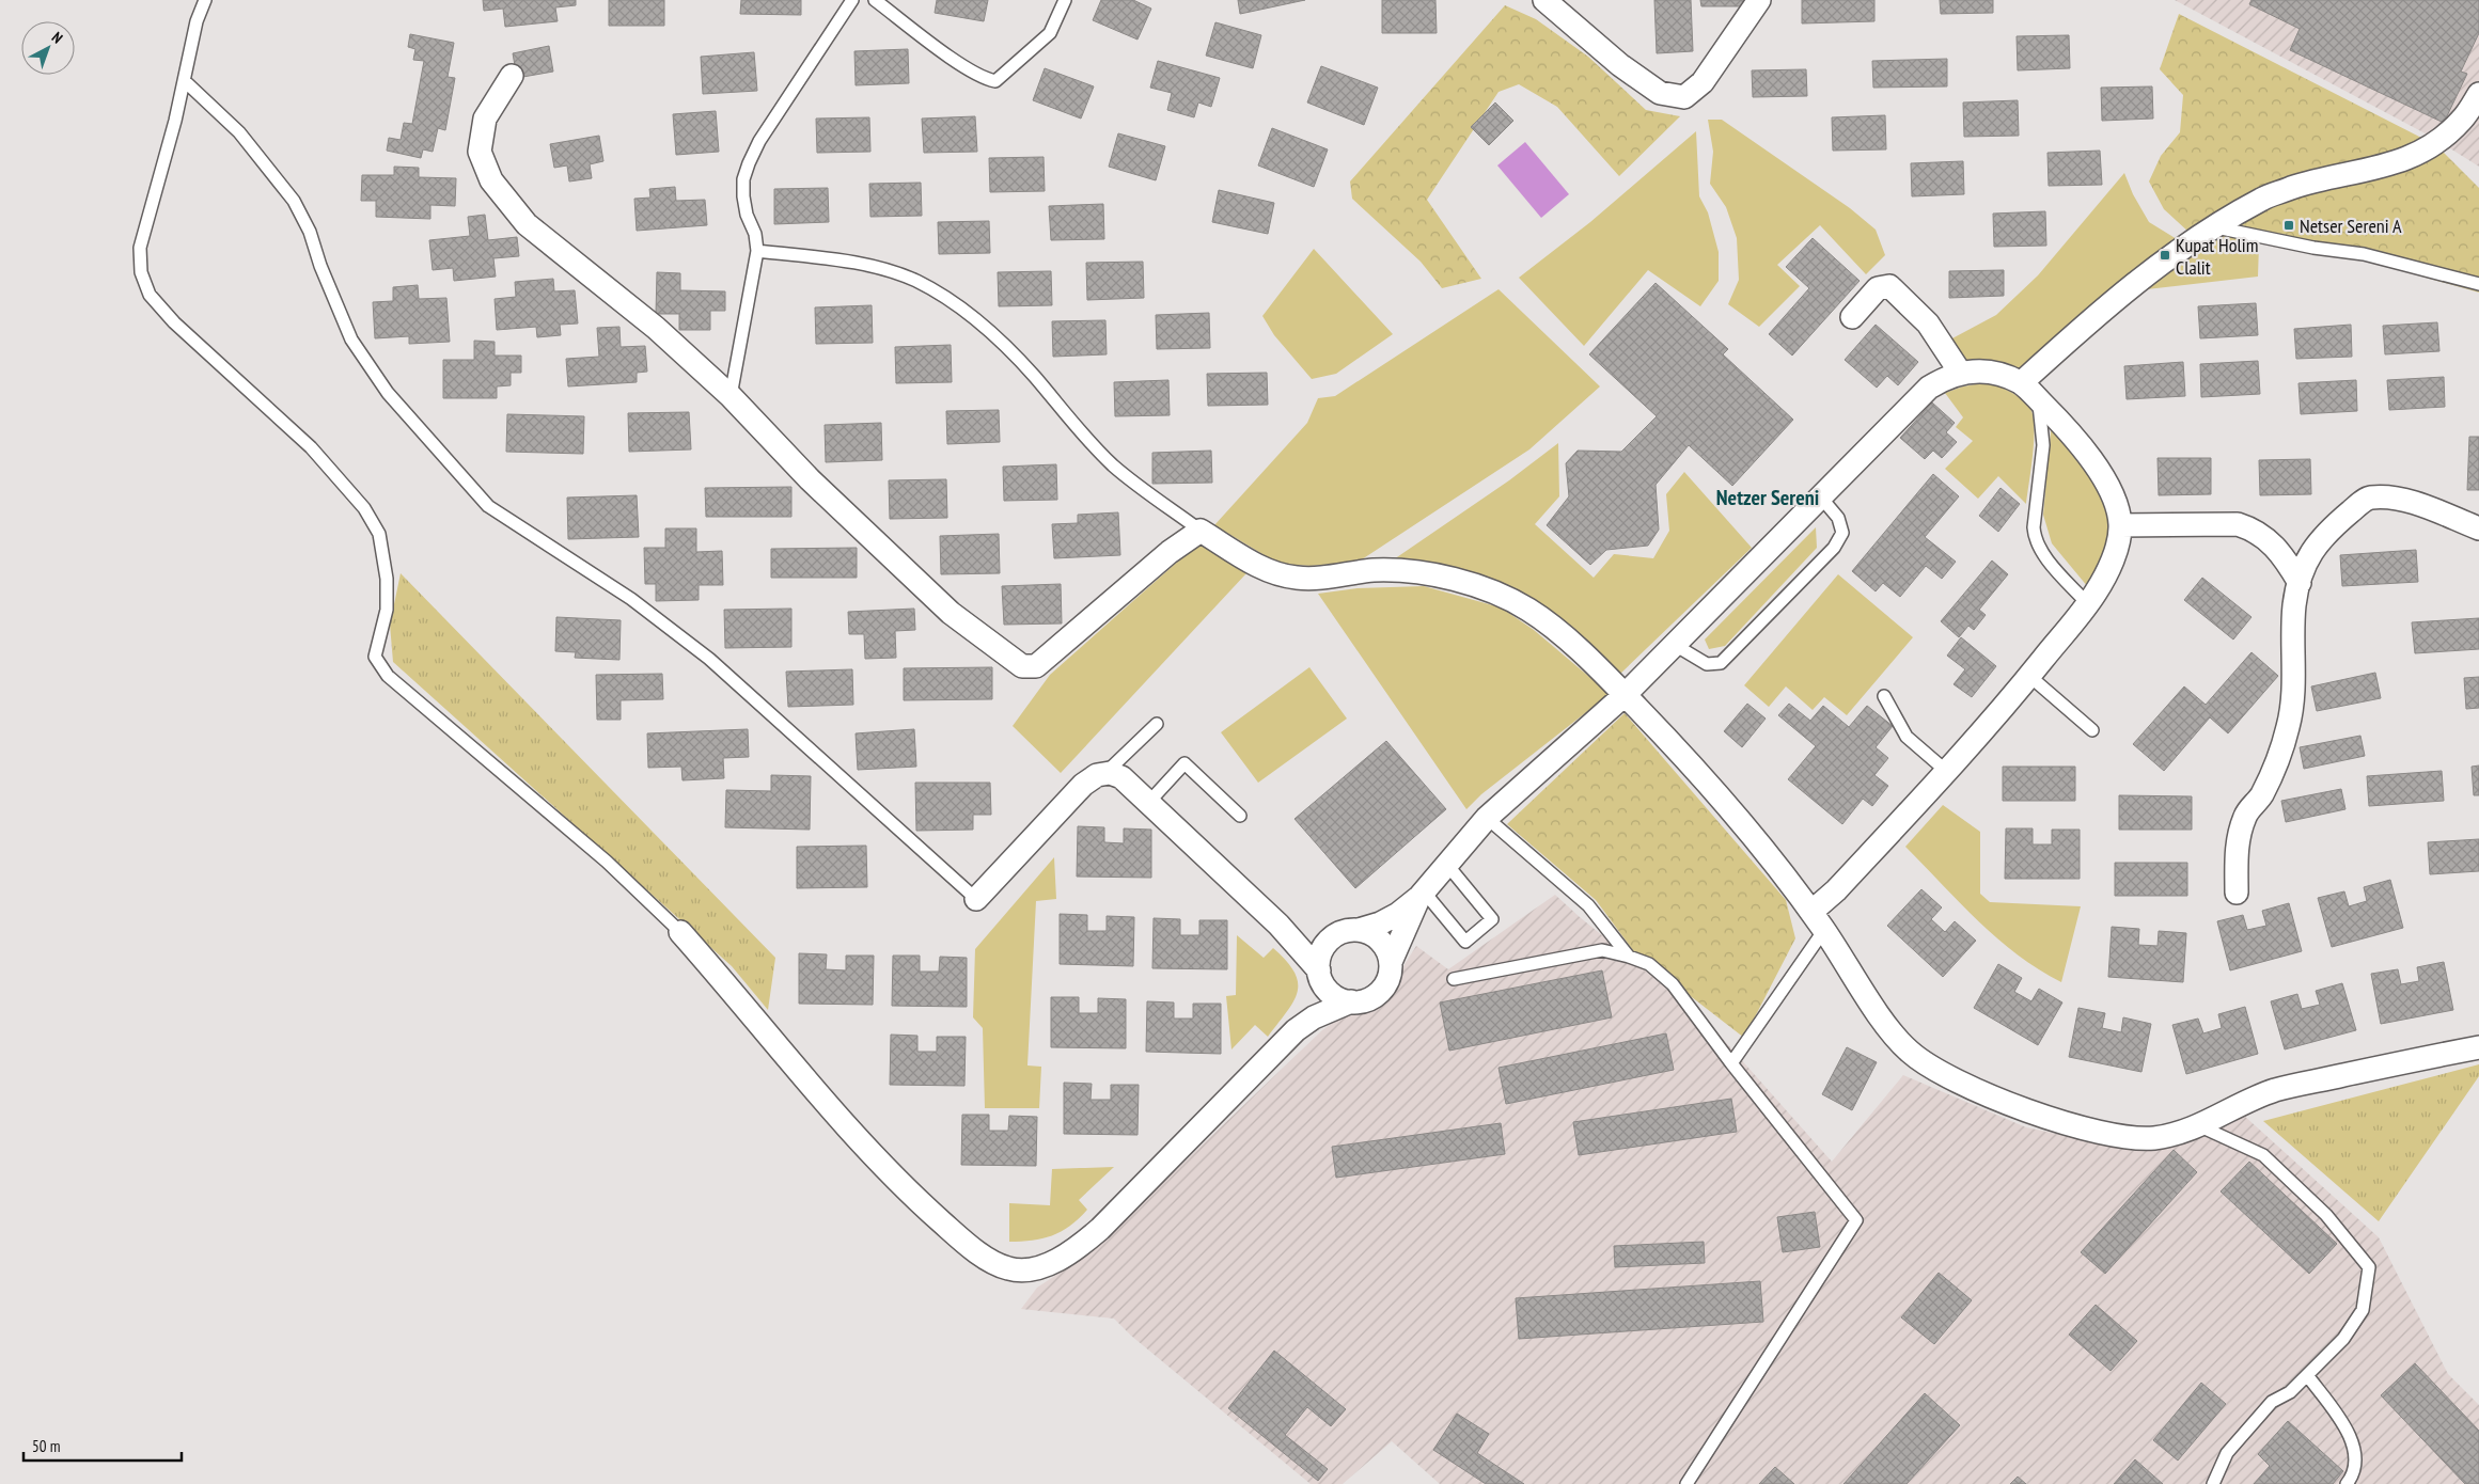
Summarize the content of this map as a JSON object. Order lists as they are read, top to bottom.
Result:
{
  "districts": ["Netzer Sereni"],
  "places": {
    "transit": ["Netser Sereni A", "Kupat Holim Clalit"]
  },
  "scale_bar": "50 m",
  "north": "top right"
}
